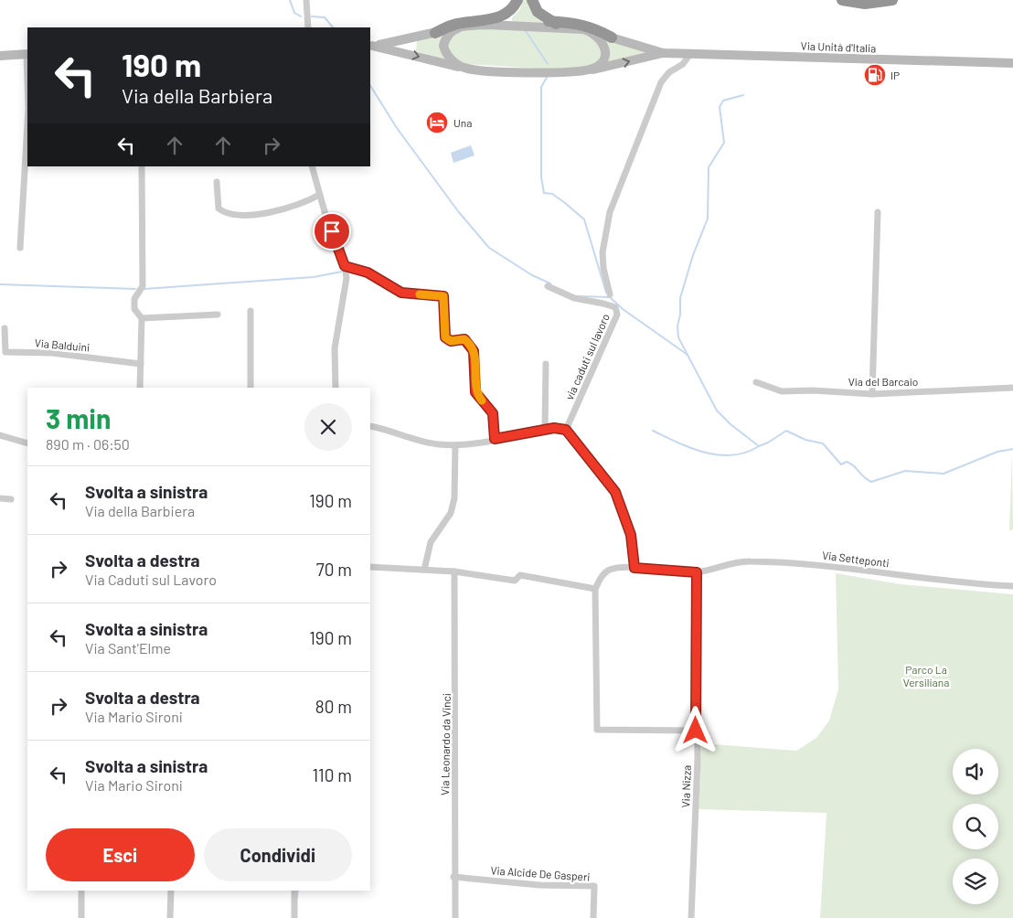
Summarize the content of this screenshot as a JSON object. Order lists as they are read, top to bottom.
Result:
{
  "streets": {
    "main road": ["Via Unità d'Italia"],
    "street": [
      "Via Balduini",
      "via caduti sul lavoro",
      "Via del Barcaio",
      "Via Setteponti",
      "Via Leonardo da Vinci",
      "Via Nizza",
      "Via Alcide De Gasperi"
    ]
  },
  "crossings": [
    ["Via Setteponti", "Via Nizza"],
    ["Via Leonardo da Vinci", "Via Alcide De Gasperi"]
  ],
  "parks": ["Parco La Versiliana"],
  "places": {
    "fuel station": ["IP"],
    "hotel": ["Una"]
  },
  "page": {
    "turn": ["190 m", "Via della Barbiera"],
    "heading": ["3 min", "890 m · 06:50"],
    "list": [
      {
        "name": "Svolta a sinistra",
        "note": "Via della Barbiera",
        "value": "190 m"
      },
      {
        "name": "Svolta a destra",
        "note": "Via Caduti sul Lavoro",
        "value": "70 m"
      },
      {
        "name": "Svolta a sinistra",
        "note": "Via Sant'Elme",
        "value": "190 m"
      },
      {
        "name": "Svolta a destra",
        "note": "Via Mario Sironi",
        "value": "80 m"
      },
      {
        "name": "Svolta a sinistra",
        "note": "Via Mario Sironi",
        "value": "110 m"
      }
    ],
    "buttons": ["Esci", "Condividi"]
  }
}
